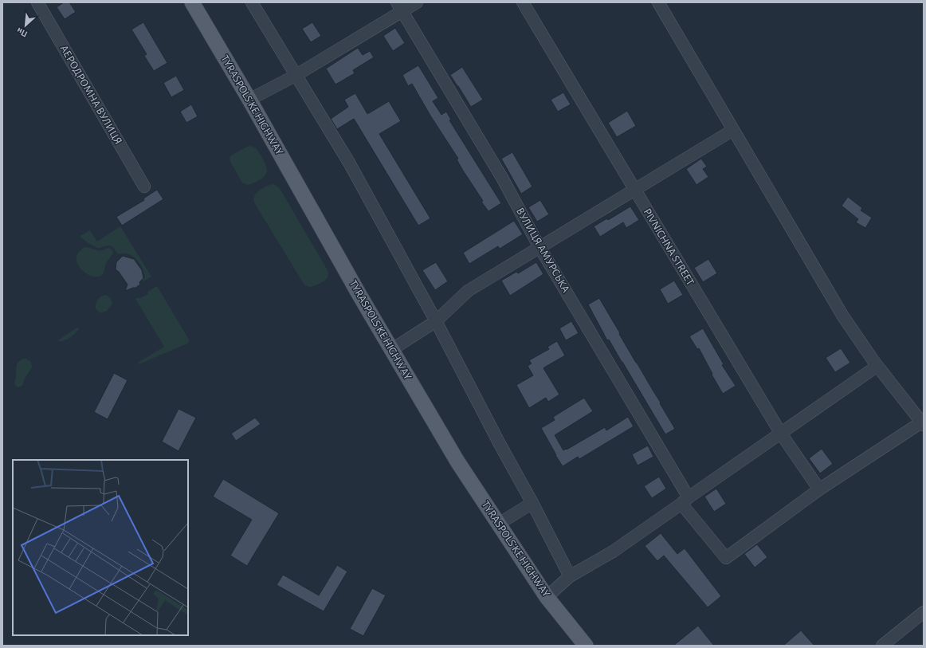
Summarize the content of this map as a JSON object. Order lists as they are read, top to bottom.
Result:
{
  "streets": {
    "main road": ["TYRASPOLS'KE HIGHWAY"],
    "street": ["АЕРОДРОМНА ВУЛИЦЯ", "PIVNICHNA STREET", "ВУЛИЦЯ АМУРСЬКА"]
  },
  "crossings": [
    ["PIVNICHNA STREET", "ВУЛИЦЯ АМУРСЬКА"]
  ],
  "north": "bottom left"
}
